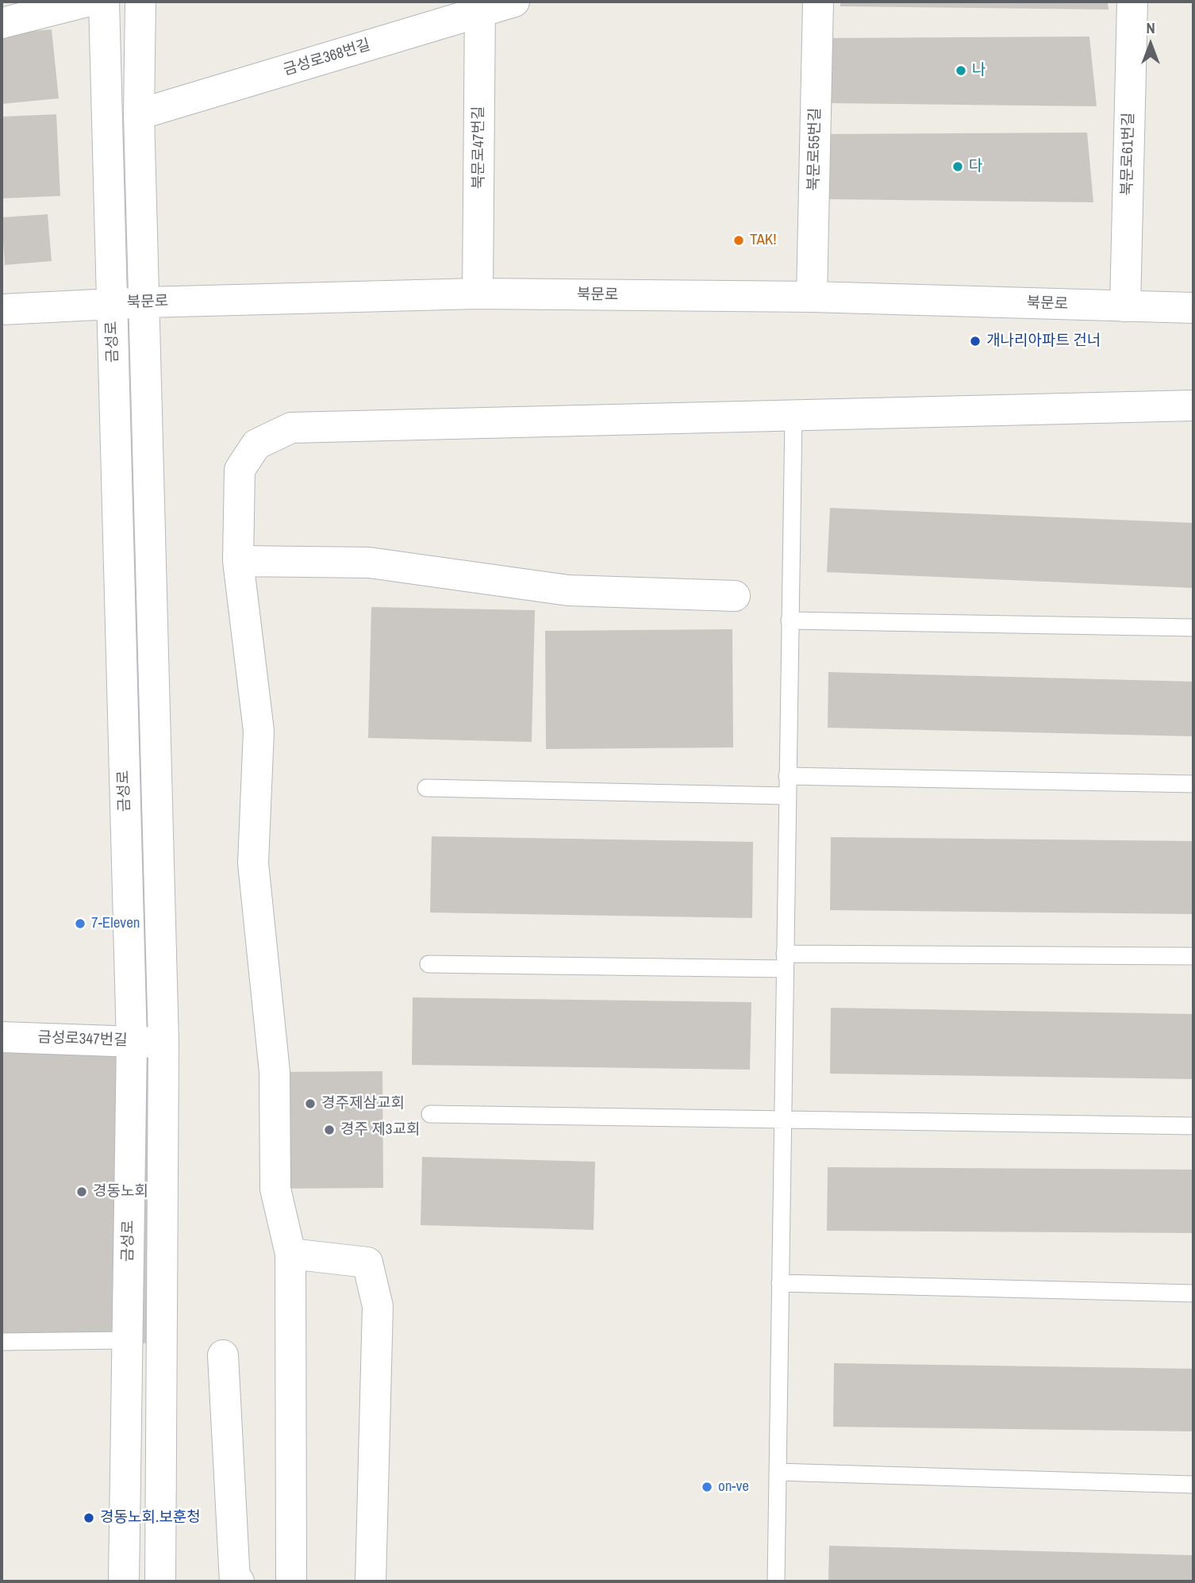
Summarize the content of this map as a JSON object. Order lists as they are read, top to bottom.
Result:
{
  "streets": {
    "street": [
      "금성로368번길",
      "북문로47번길",
      "북문로55번길",
      "북문로61번길",
      "북문로",
      "금성로",
      "금성로347번길"
    ]
  },
  "crossings": [
    ["금성로368번길", "북문로47번길"],
    ["북문로47번길", "북문로"],
    ["북문로55번길", "북문로"],
    ["북문로61번길", "북문로"],
    ["북문로", "금성로"],
    ["금성로", "금성로347번길"]
  ],
  "places": [
    "나",
    "다",
    "TAK!",
    "개나리아파트 건너",
    "7-Eleven",
    "경주제삼교회",
    "경주 제3교회",
    "경동노회",
    "on-ve",
    "경동노회.보훈청"
  ],
  "north": "top"
}
